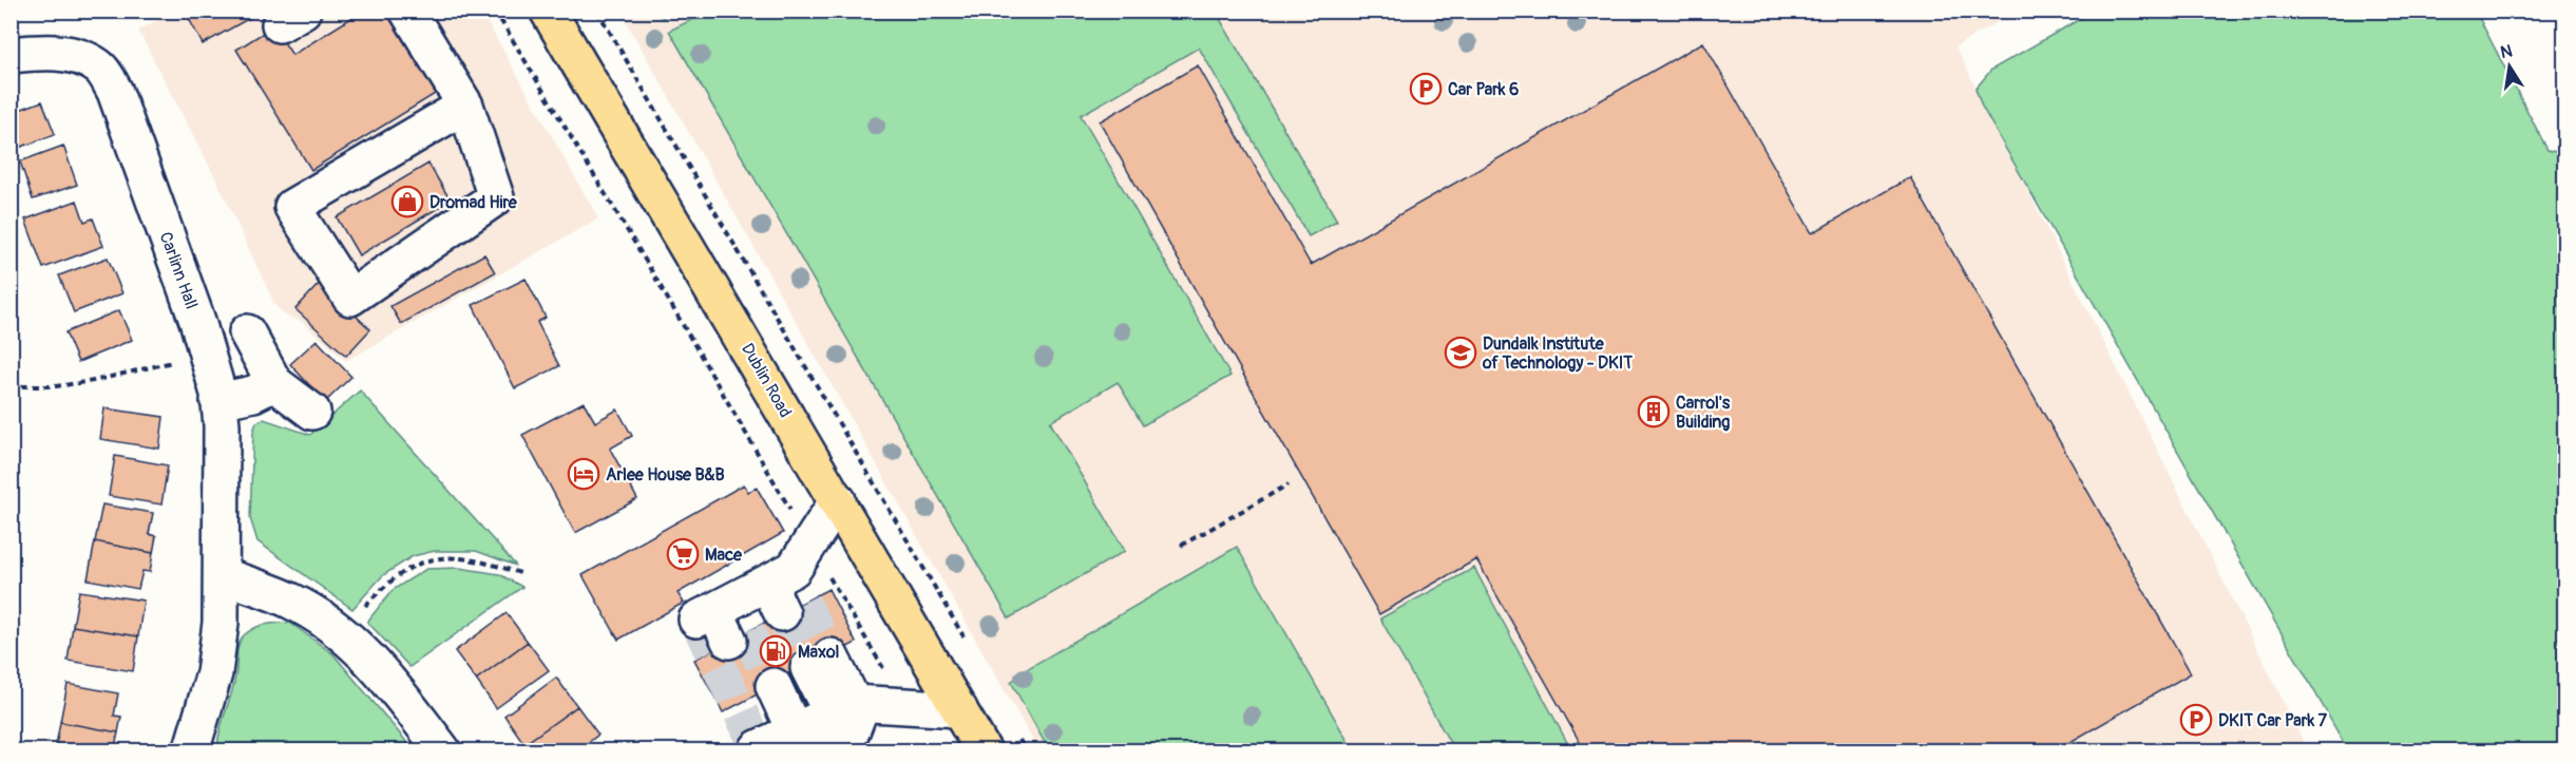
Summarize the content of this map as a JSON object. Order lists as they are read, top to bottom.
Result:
{
  "streets": {
    "main road": ["Dublin Road"],
    "street": ["Carlinn Hall"]
  },
  "places": {
    "parking": ["Car Park 6", "DKIT Car Park 7"],
    "shop": ["Dromad Hire"],
    "school or university": ["Dundalk Institute of Technology - DKIT"],
    "building": ["Carrol's Building"],
    "hotel": ["Arlee House B&B"],
    "supermarket": ["Mace"],
    "fuel station": ["Maxol"]
  },
  "north": "top"
}
